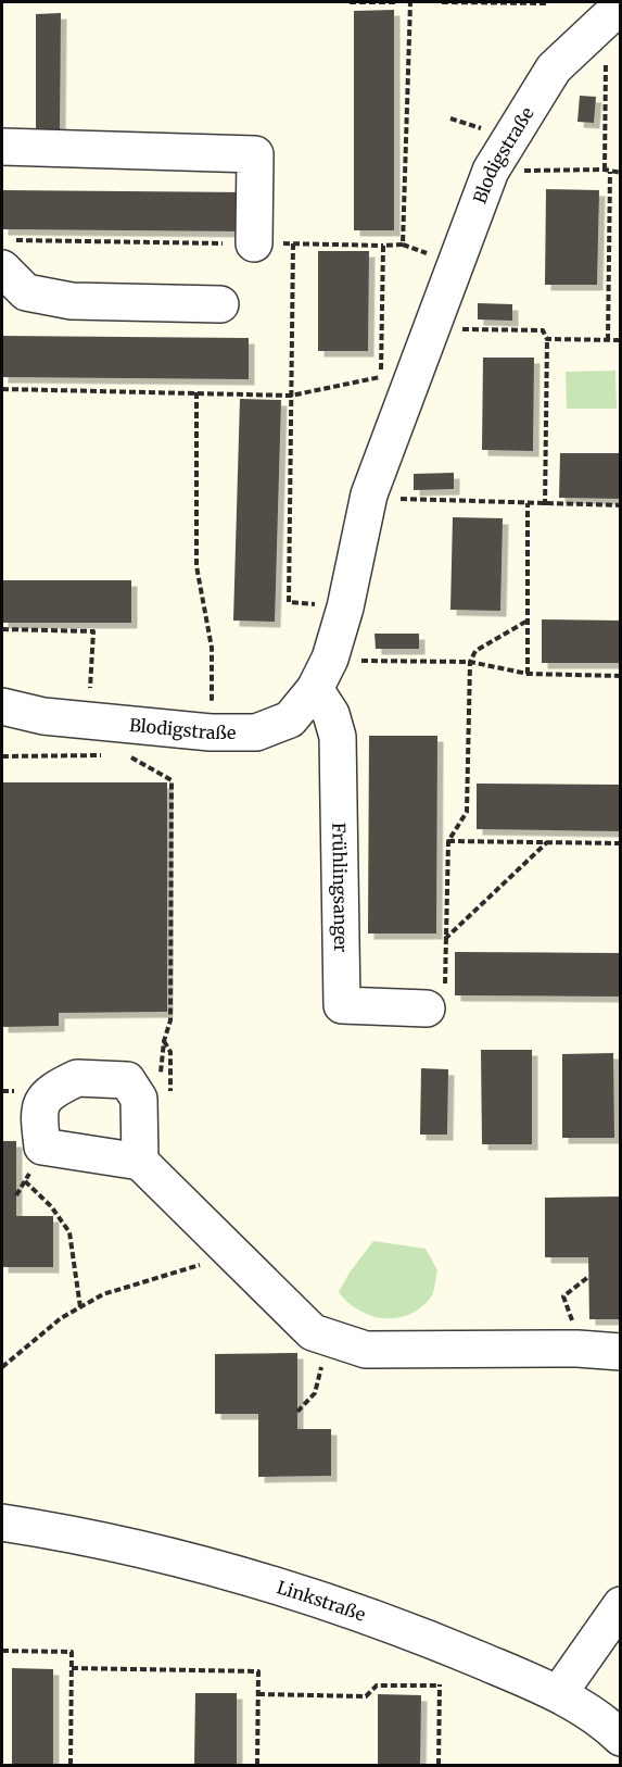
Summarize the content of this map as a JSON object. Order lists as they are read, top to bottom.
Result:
{
  "streets": {
    "street": ["Blodigstraße", "Frühlingsanger", "Linkstraße"]
  },
  "crossings": [
    ["Blodigstraße", "Frühlingsanger"]
  ]
}
